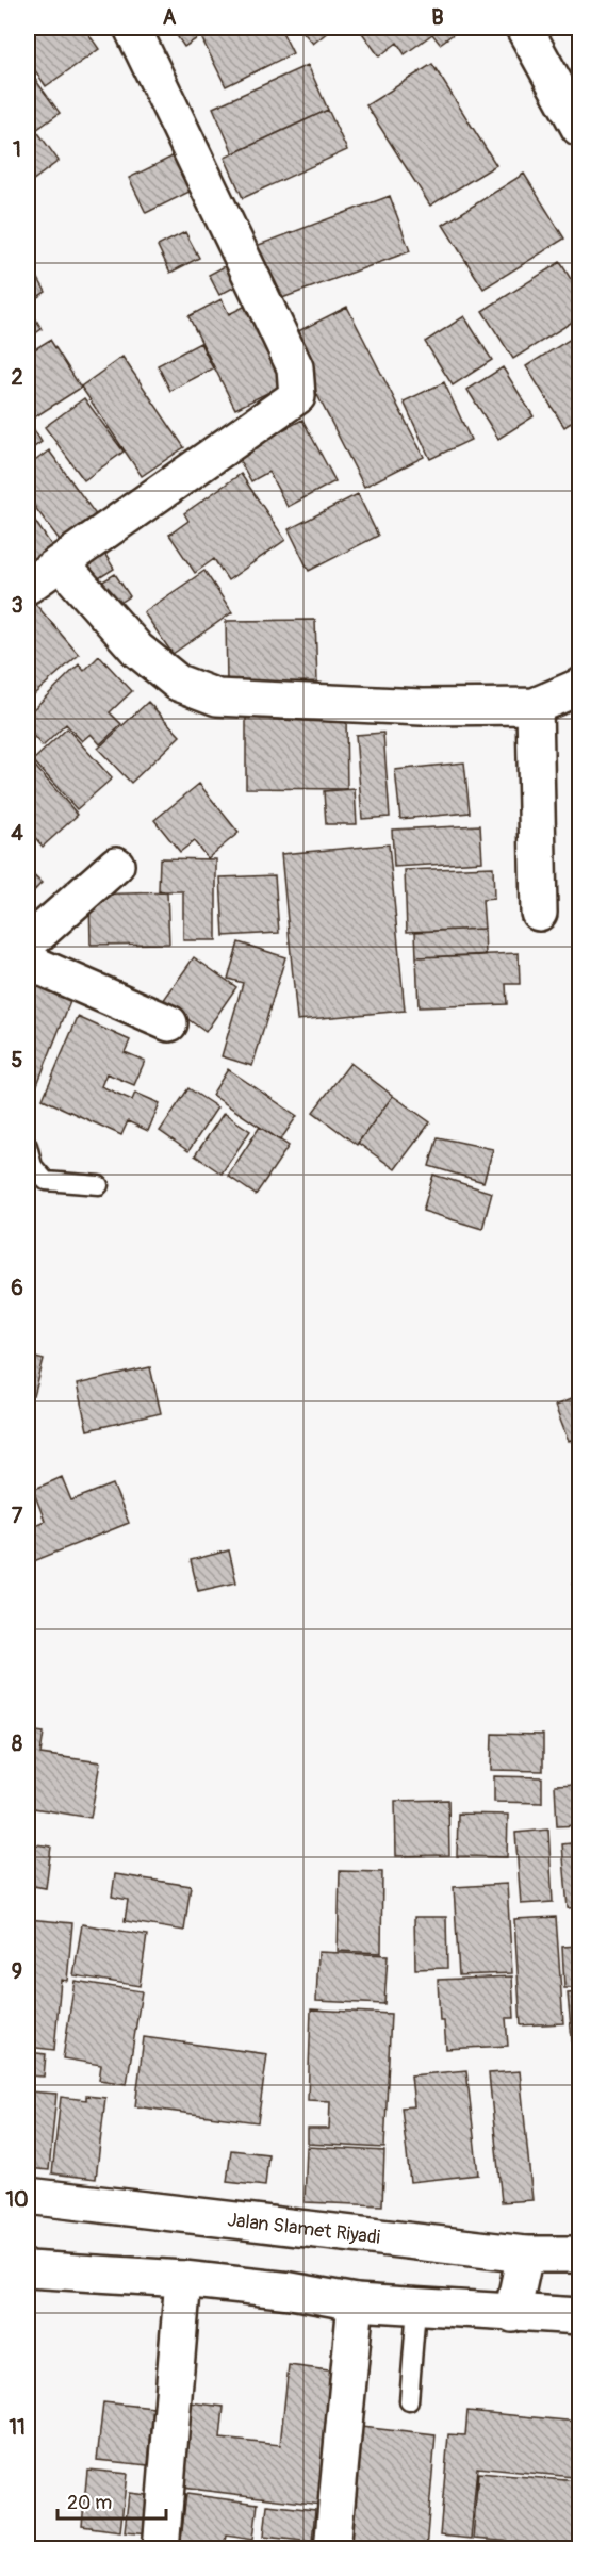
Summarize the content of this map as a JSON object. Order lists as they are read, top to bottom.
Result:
{
  "streets": {
    "street": ["Jalan Slamet Riyadi"]
  },
  "scale_bar": "20 m",
  "grid": {
    "columns": ["A", "B"],
    "rows": [
      "1",
      "2",
      "3",
      "4",
      "5",
      "6",
      "7",
      "8",
      "9",
      "10",
      "11"
    ]
  }
}
